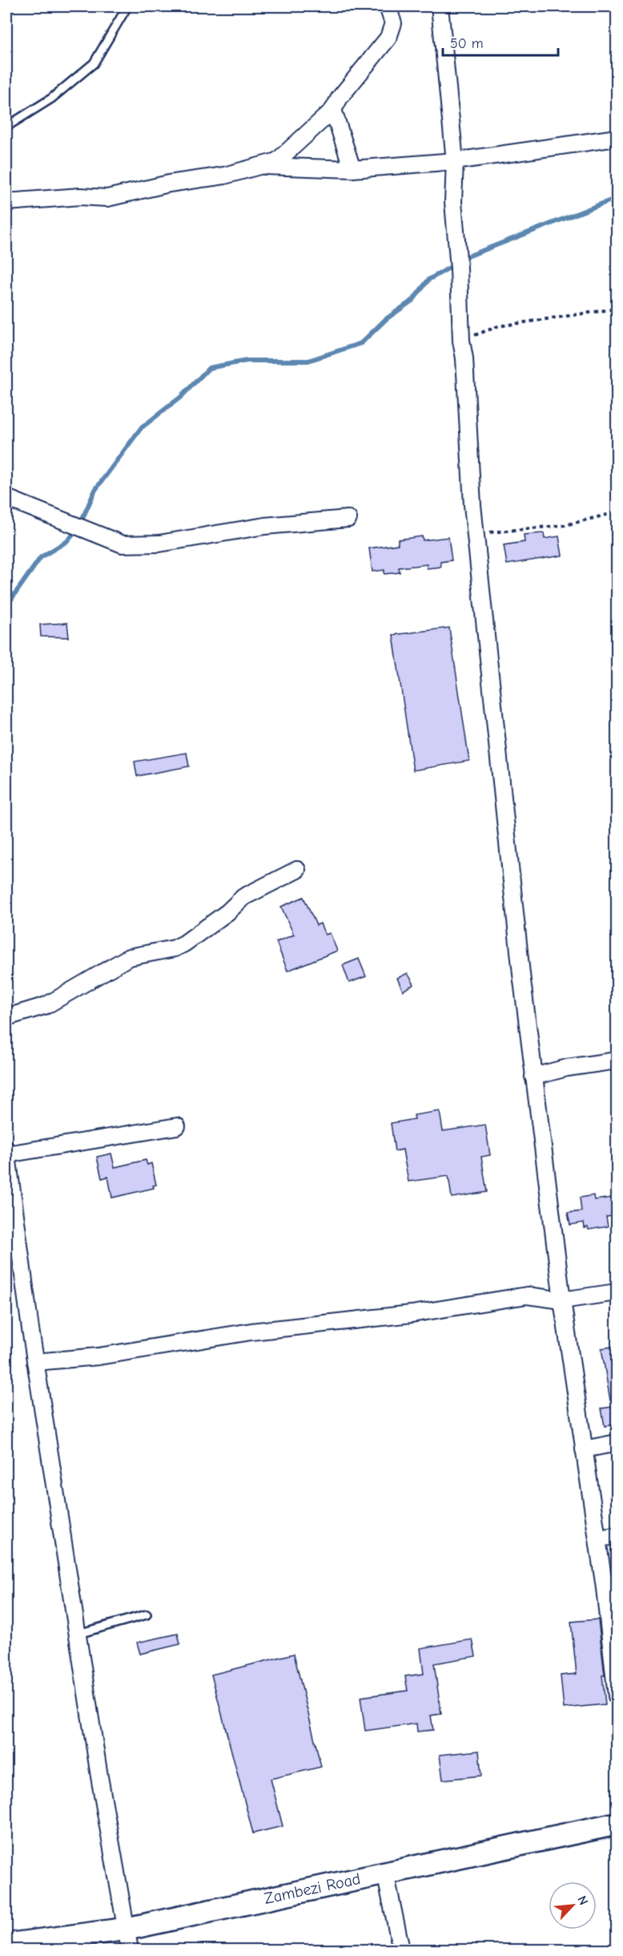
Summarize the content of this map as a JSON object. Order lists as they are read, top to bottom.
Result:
{
  "streets": {
    "main road": ["Zambezi Road"]
  },
  "scale_bar": "50 m",
  "north": "top right"
}
